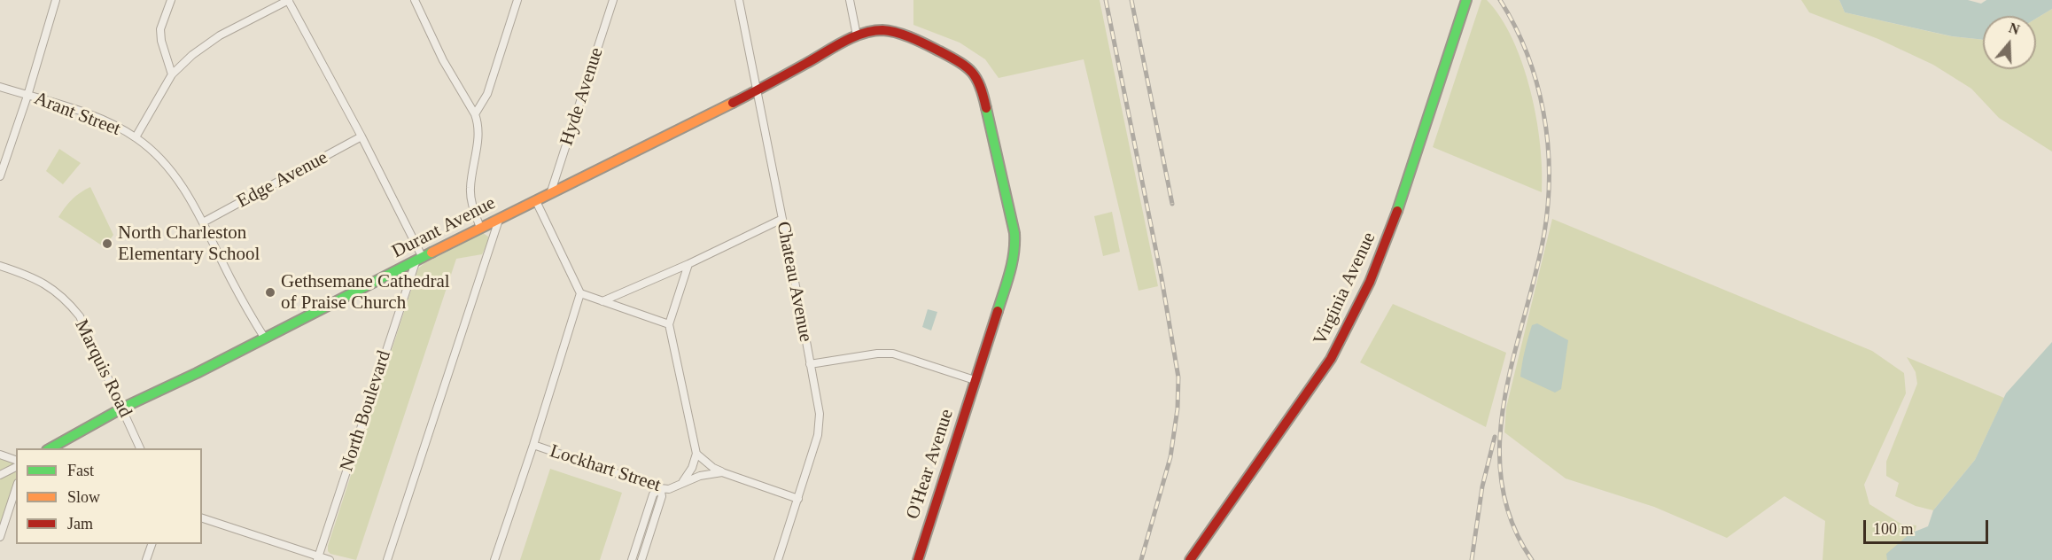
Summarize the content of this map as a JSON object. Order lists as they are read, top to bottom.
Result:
{
  "streets": {
    "street": [
      "Hyde Avenue",
      "Arant Street",
      "Edge Avenue",
      "Durant Avenue",
      "Chateau Avenue",
      "Virginia Avenue",
      "Marquis Road",
      "North Boulevard",
      "O'Hear Avenue",
      "Lockhart Street"
    ]
  },
  "crossings": [
    ["Hyde Avenue", "Durant Avenue"],
    ["Arant Street", "Edge Avenue"],
    ["Arant Street", "Durant Avenue"],
    ["Durant Avenue", "Chateau Avenue"],
    ["Durant Avenue", "Marquis Road"],
    ["Durant Avenue", "North Boulevard"],
    ["Durant Avenue", "O'Hear Avenue"],
    ["Chateau Avenue", "Lockhart Street"]
  ],
  "places": ["North Charleston Elementary School", "Gethsemane Cathedral of Praise Church"],
  "legend": ["Fast", "Slow", "Jam"],
  "scale_bar": "100 m",
  "north": "top"
}
